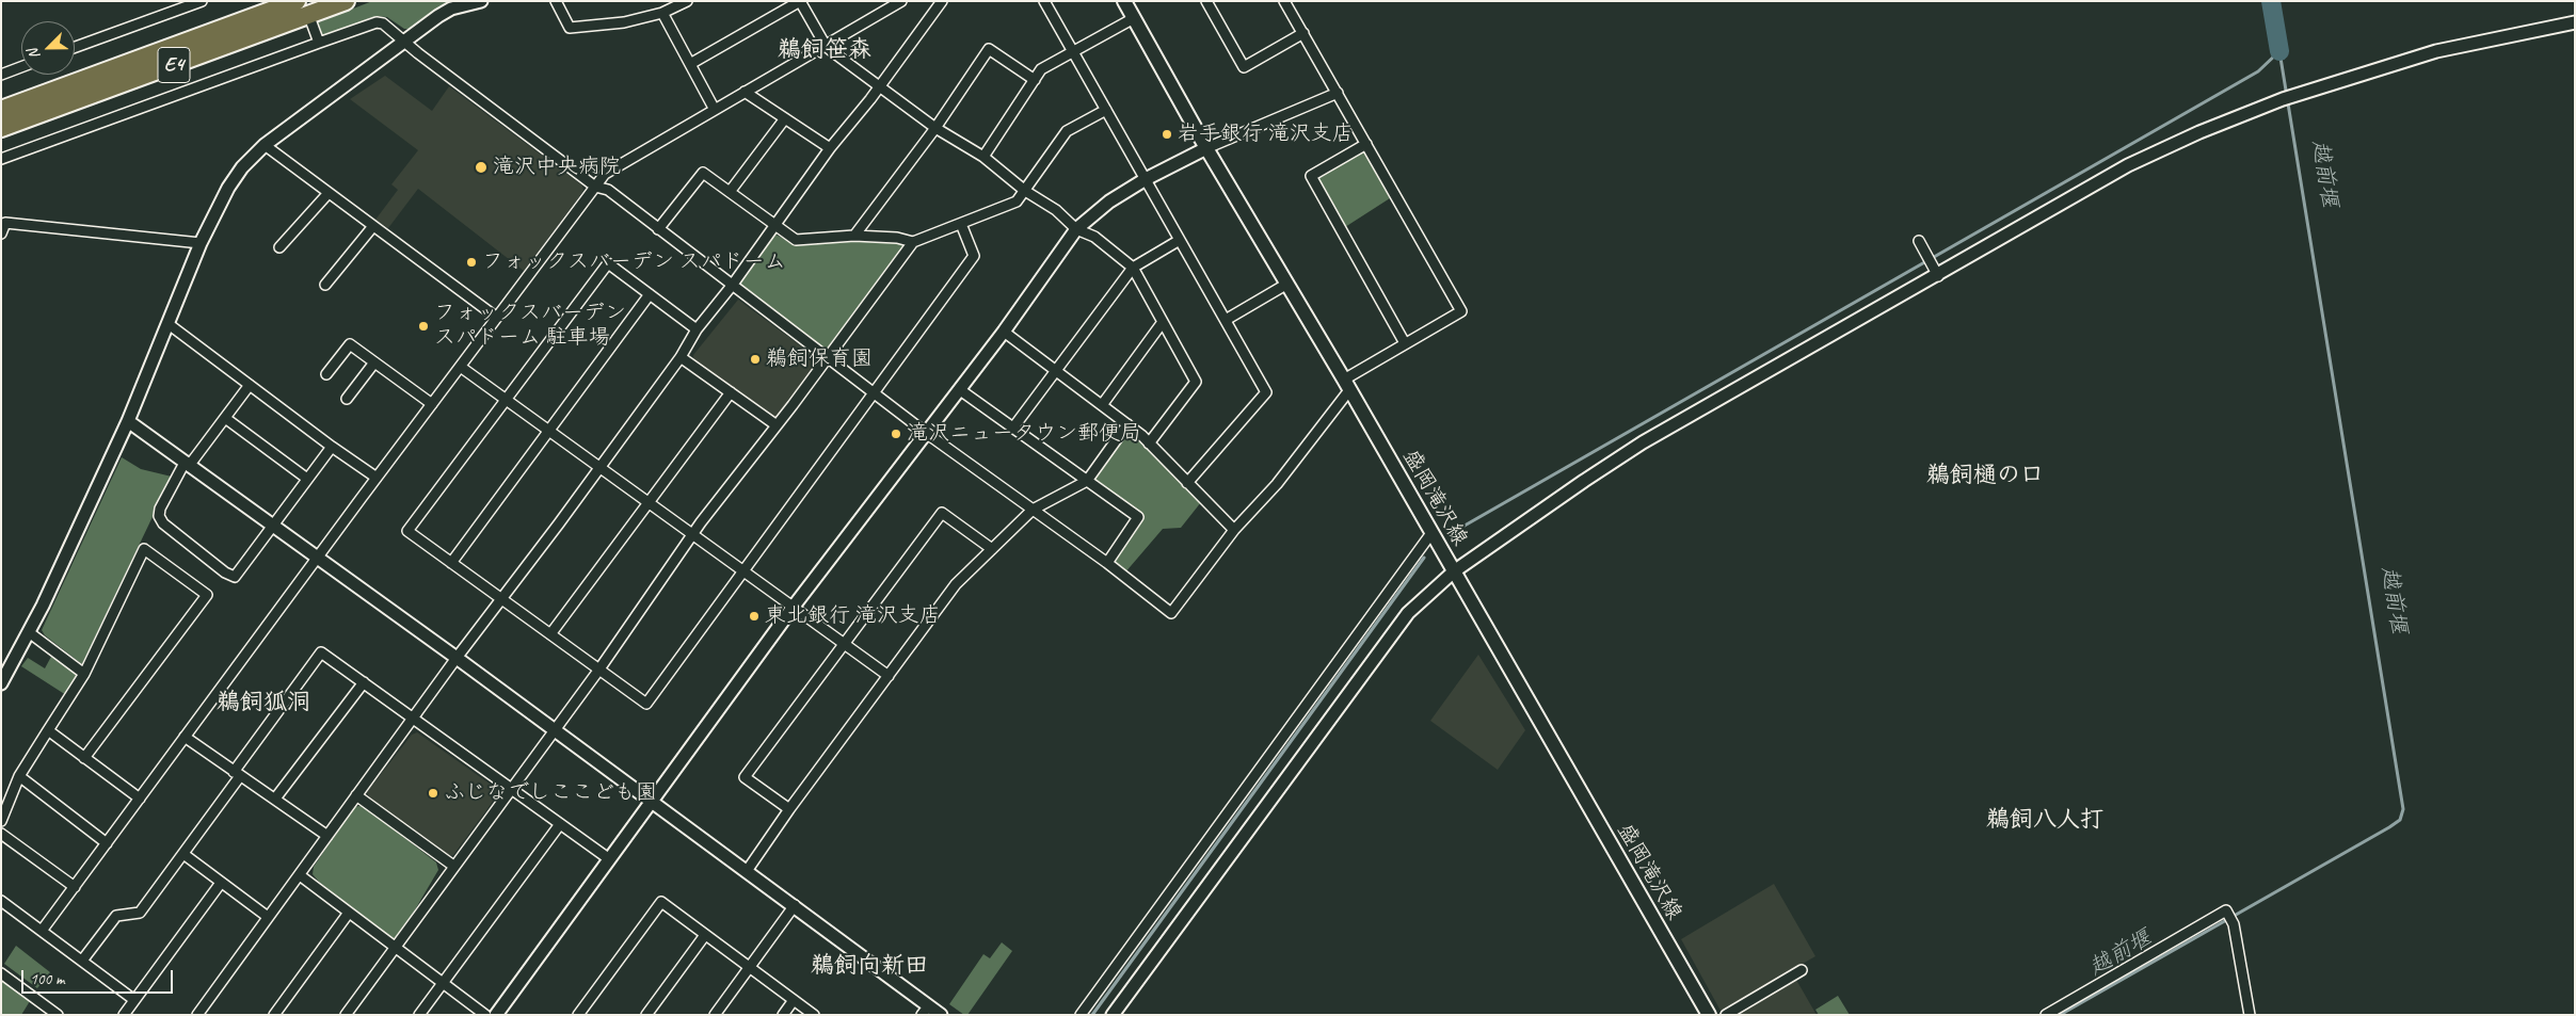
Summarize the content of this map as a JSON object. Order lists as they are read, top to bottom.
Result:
{
  "streets": {
    "highway": ["E4"],
    "main road": ["盛岡滝沢線"]
  },
  "districts": [
    "鵜飼笹森",
    "鵜飼樋の口",
    "鵜飼狐洞",
    "鵜飼八人打",
    "鵜飼向新田"
  ],
  "water": ["越前堰"],
  "places": [
    "岩手銀行 滝沢支店",
    "滝沢中央病院",
    "フォックスバーデン スパドーム",
    "フォックスバーデン スパドーム 駐車場",
    "鵜飼保育園",
    "滝沢ニュータウン郵便局",
    "東北銀行 滝沢支店",
    "ふじなでしここども園"
  ],
  "scale_bar": "100 m",
  "north": "bottom left"
}
